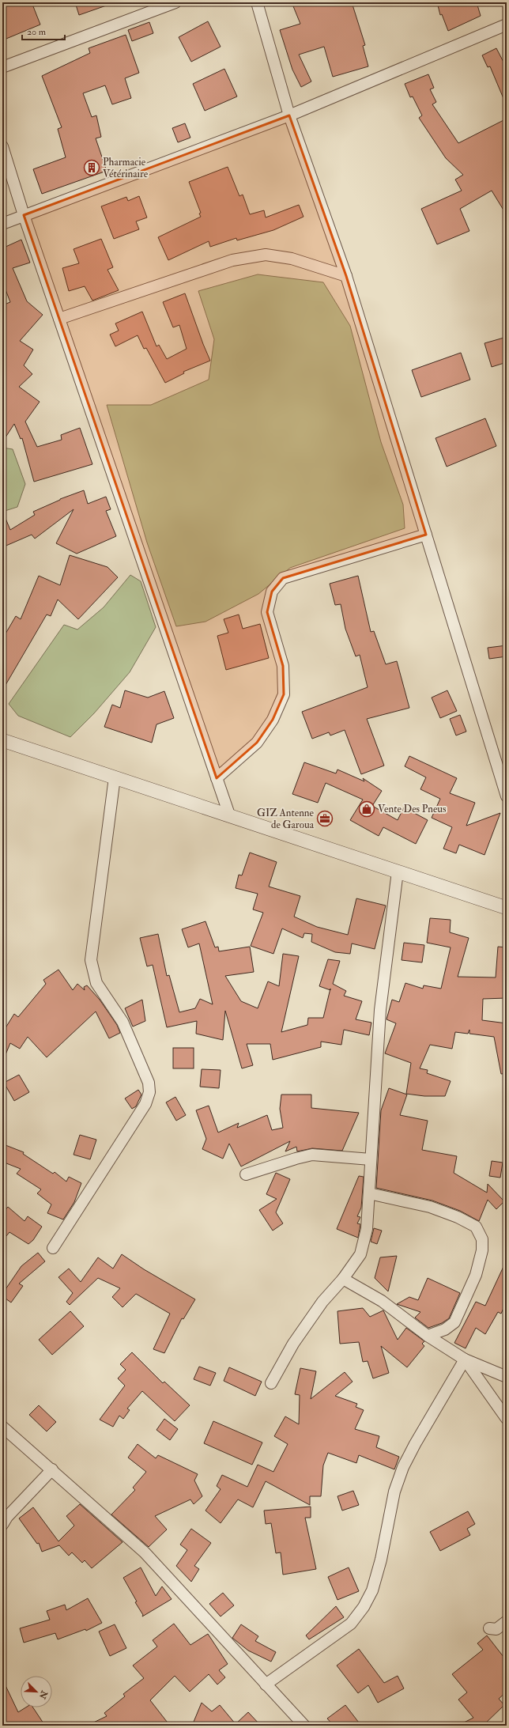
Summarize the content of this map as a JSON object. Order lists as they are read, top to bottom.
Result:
{
  "places": {
    "building": ["Pharmacie Vétérinaire"],
    "shop": ["Vente Des Pneus"],
    "office": ["GIZ Antenne de Garoua"]
  },
  "scale_bar": "20 m",
  "north": "bottom right"
}
